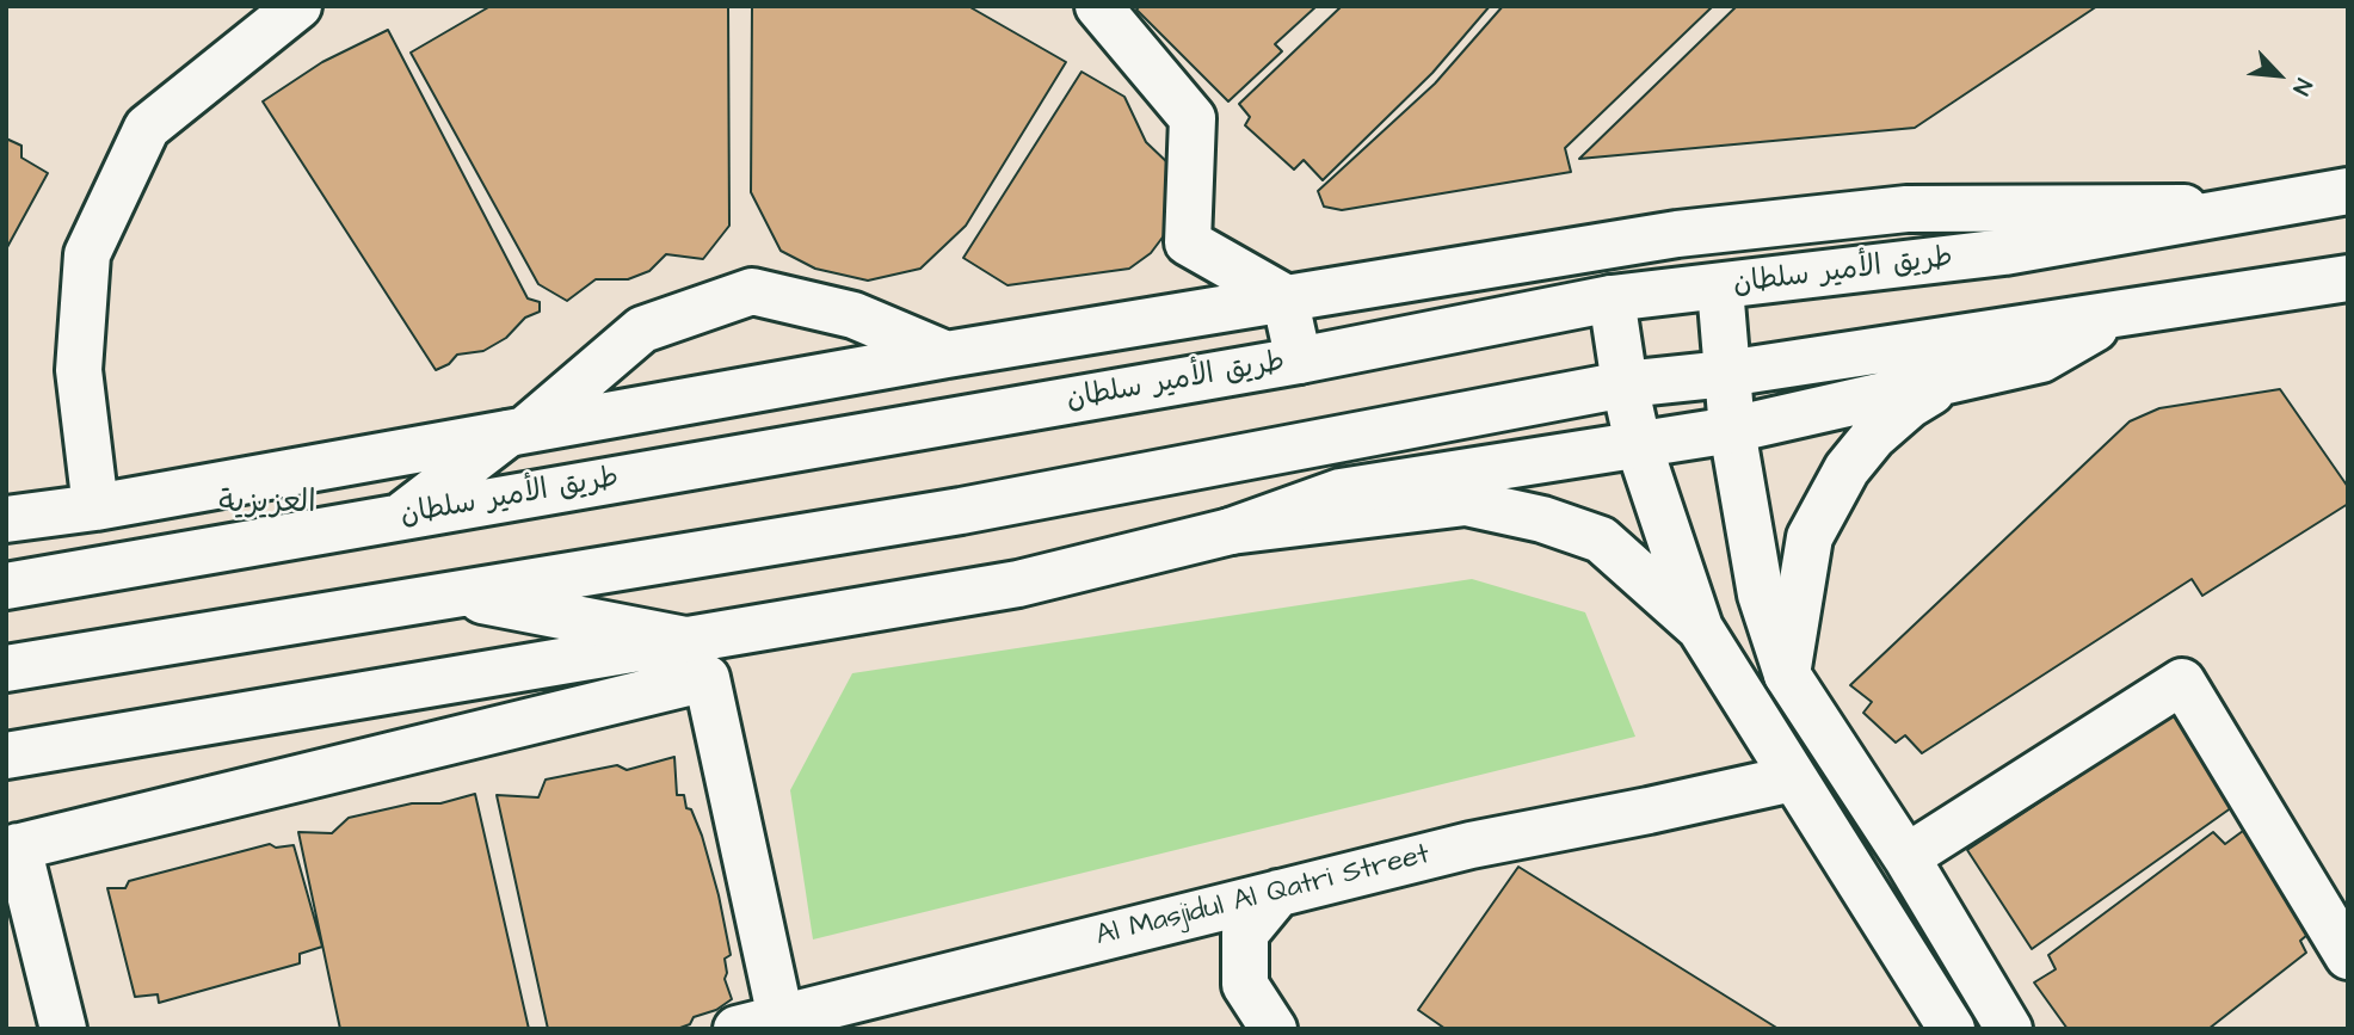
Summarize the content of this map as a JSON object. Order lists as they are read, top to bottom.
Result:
{
  "streets": {
    "main road": ["طريق الأمير سلطان", "Al Masjidul Al Qatri Street"]
  },
  "districts": ["العزيزية"],
  "north": "bottom right"
}
